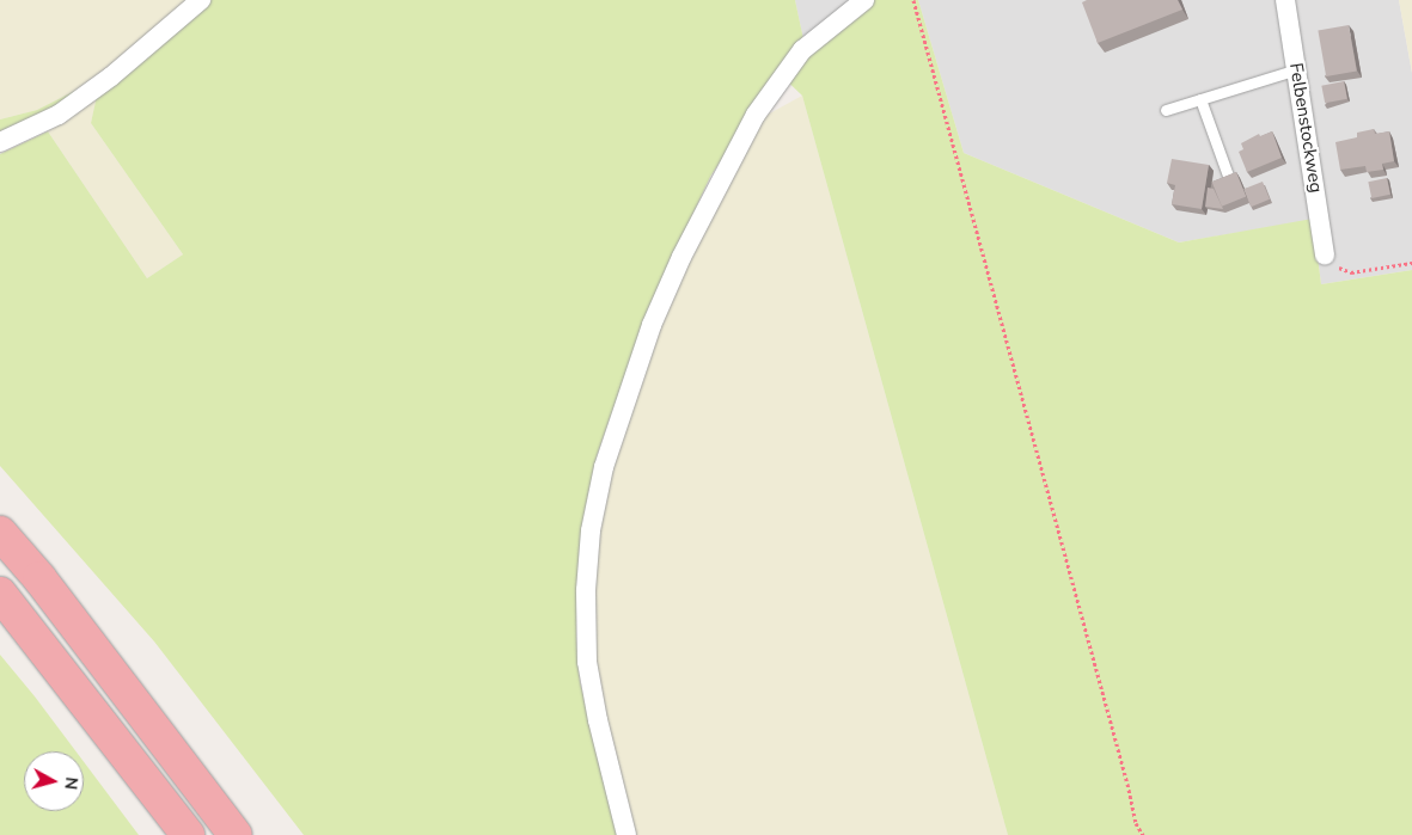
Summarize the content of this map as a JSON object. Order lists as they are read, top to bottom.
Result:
{
  "streets": {
    "street": ["Felbenstockweg"]
  },
  "north": "right"
}
